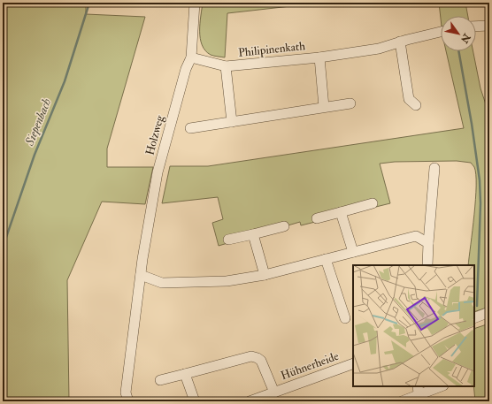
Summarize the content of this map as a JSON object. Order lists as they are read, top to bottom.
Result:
{
  "streets": {
    "street": ["Philipinenkath", "Holzweg", "Hühnerheide"]
  },
  "crossings": [
    ["Philipinenkath", "Holzweg"]
  ],
  "water": ["Siepenbach"],
  "north": "bottom right"
}
